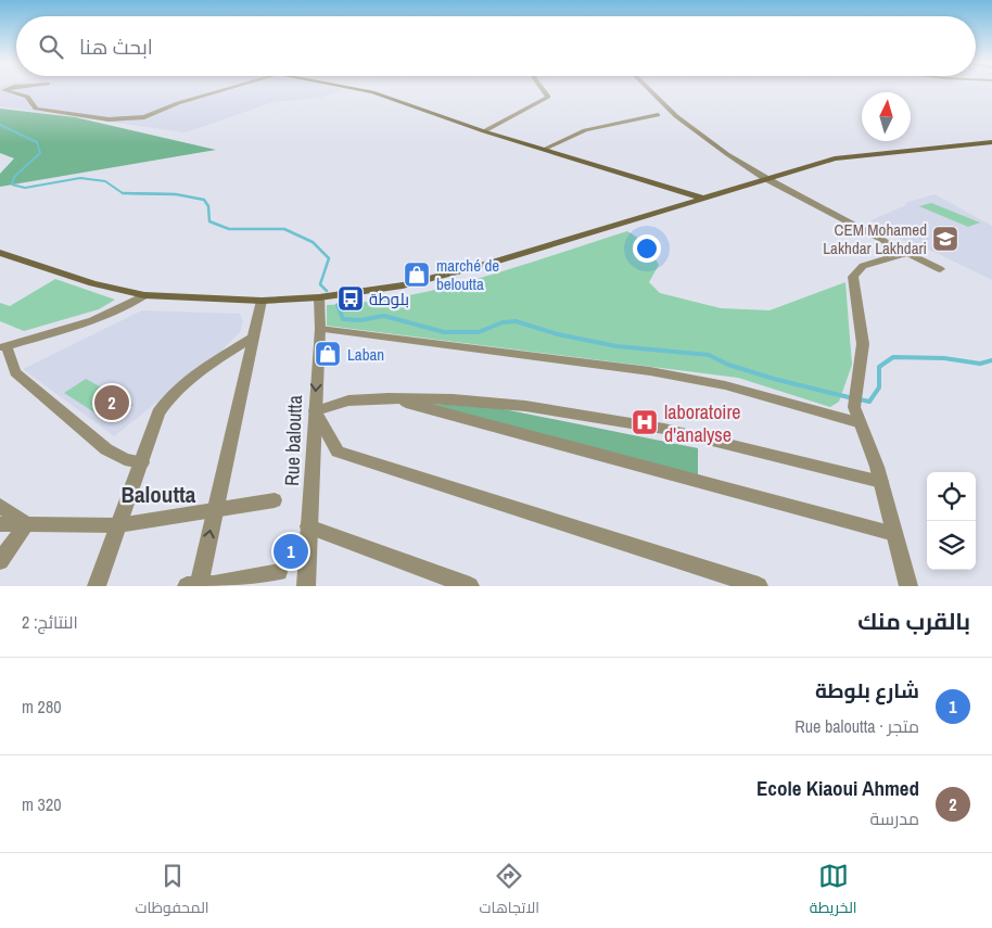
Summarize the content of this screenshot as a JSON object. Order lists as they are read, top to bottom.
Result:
{
  "streets": {
    "street": ["Rue baloutta"]
  },
  "districts": ["Baloutta"],
  "places": {
    "school or university": ["CEM Mohamed Lakhdar Lakhdari"],
    "shop": ["marché de beloutta", "Laban"],
    "bus stop": ["بلوطة"],
    "hospital": ["laboratoire d'analyse"]
  },
  "north": "top",
  "page": {
    "search": "ابحث هنا",
    "pins": ["2", "1"],
    "heading": ["بالقرب منك", "النتائج: 2"],
    "list": [
      {
        "mark": "1",
        "name": "شارع بلوطة",
        "note": "متجر · Rue baloutta",
        "value": "280 m"
      },
      {
        "mark": "2",
        "name": "Ecole Kiaoui Ahmed",
        "note": "مدرسة",
        "value": "320 m"
      }
    ],
    "nav": ["الخريطة", "الاتجاهات", "المحفوظات"]
  }
}
